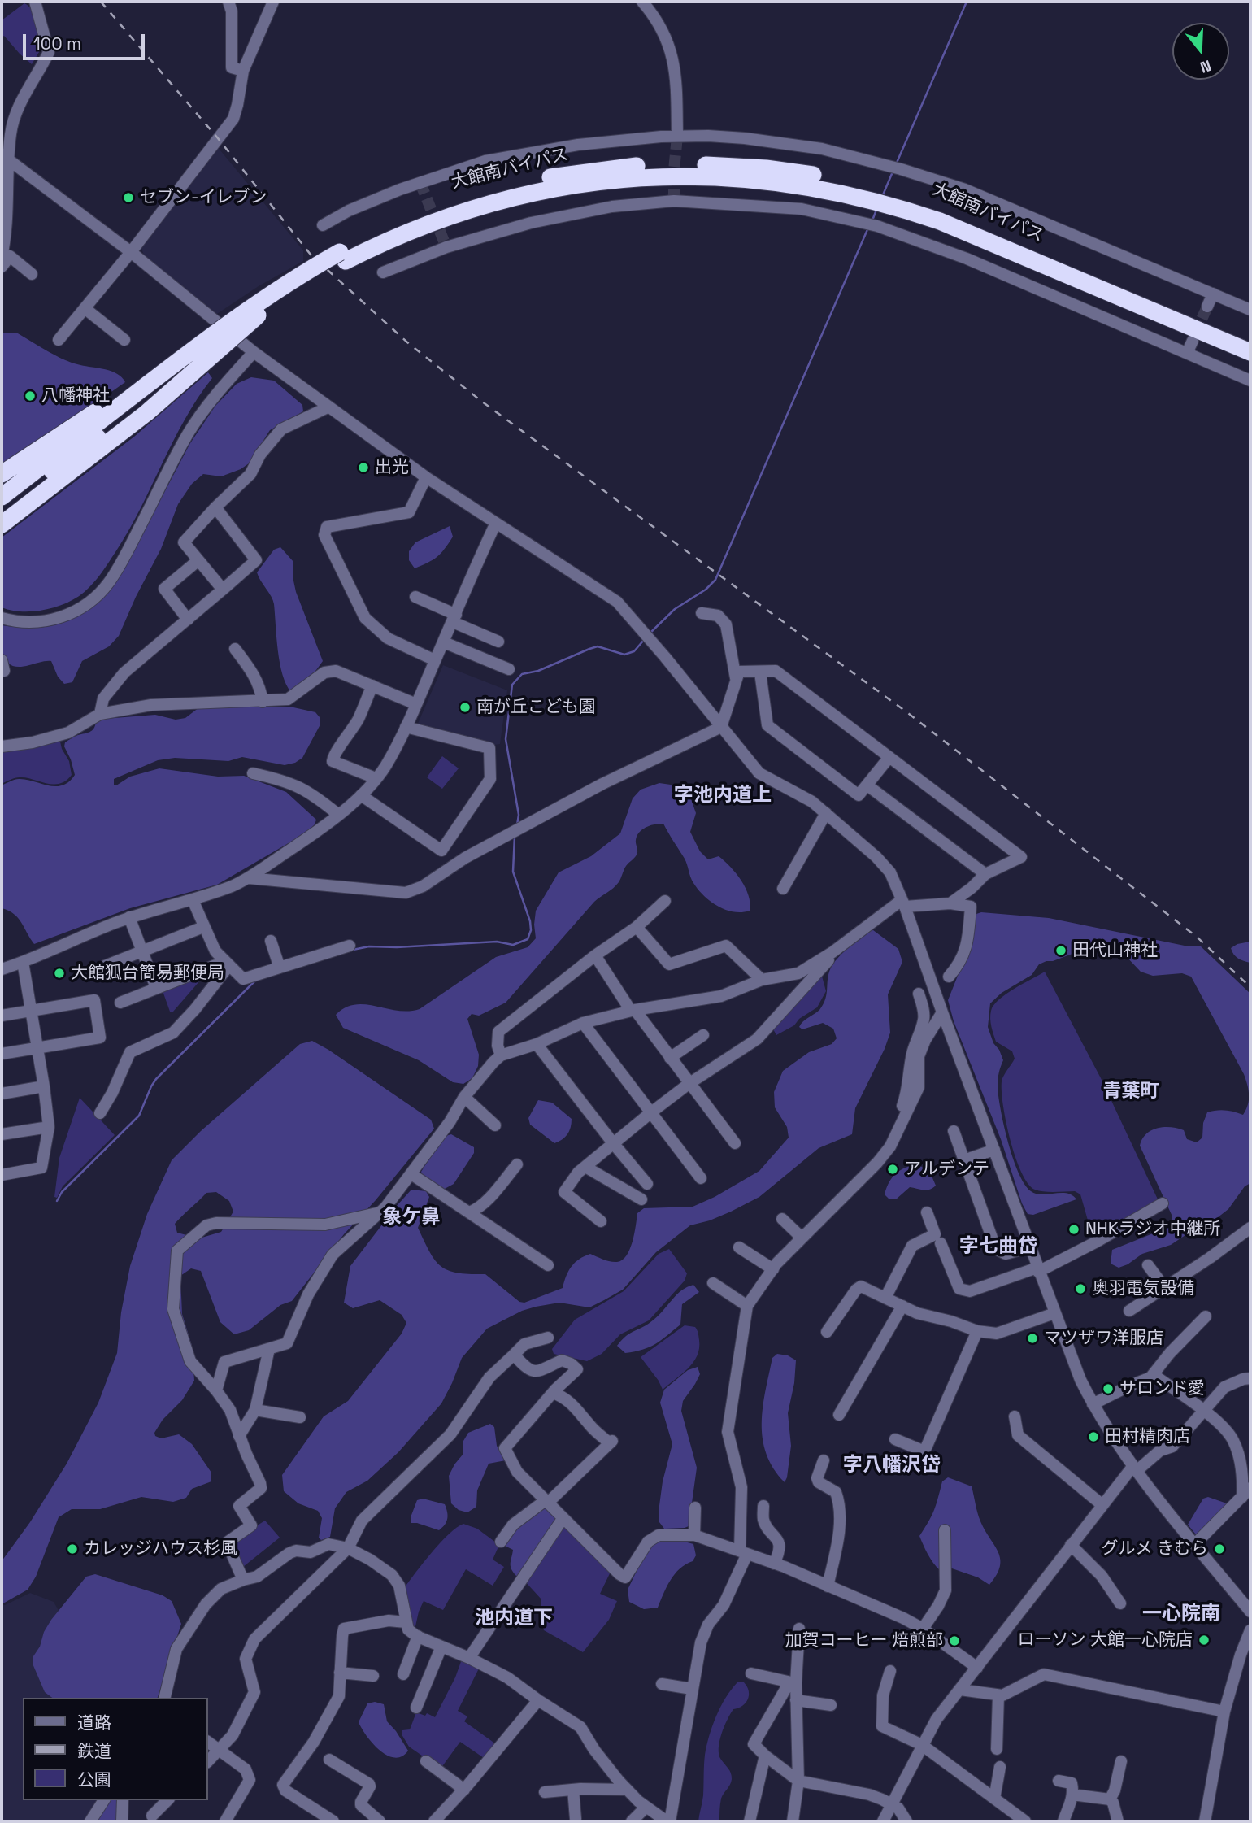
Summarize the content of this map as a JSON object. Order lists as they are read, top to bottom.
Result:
{
  "streets": {
    "highway": ["大館南バイパス"]
  },
  "districts": [
    "字池内道上",
    "青葉町",
    "象ケ鼻",
    "字七曲岱",
    "字八幡沢岱",
    "一心院南",
    "池内道下"
  ],
  "places": [
    "セブン-イレブン",
    "八幡神社",
    "出光",
    "南が丘こども園",
    "田代山神社",
    "大館狐台簡易郵便局",
    "アルデンテ",
    "NHKラジオ中継所",
    "奥羽電気設備",
    "マツザワ洋服店",
    "サロンド愛",
    "田村精肉店",
    "カレッジハウス杉風",
    "グルメ きむら",
    "ローソン 大館一心院店",
    "加賀コーヒー 焙煎部"
  ],
  "legend": ["道路", "鉄道", "公園"],
  "scale_bar": "100 m",
  "north": "bottom"
}
